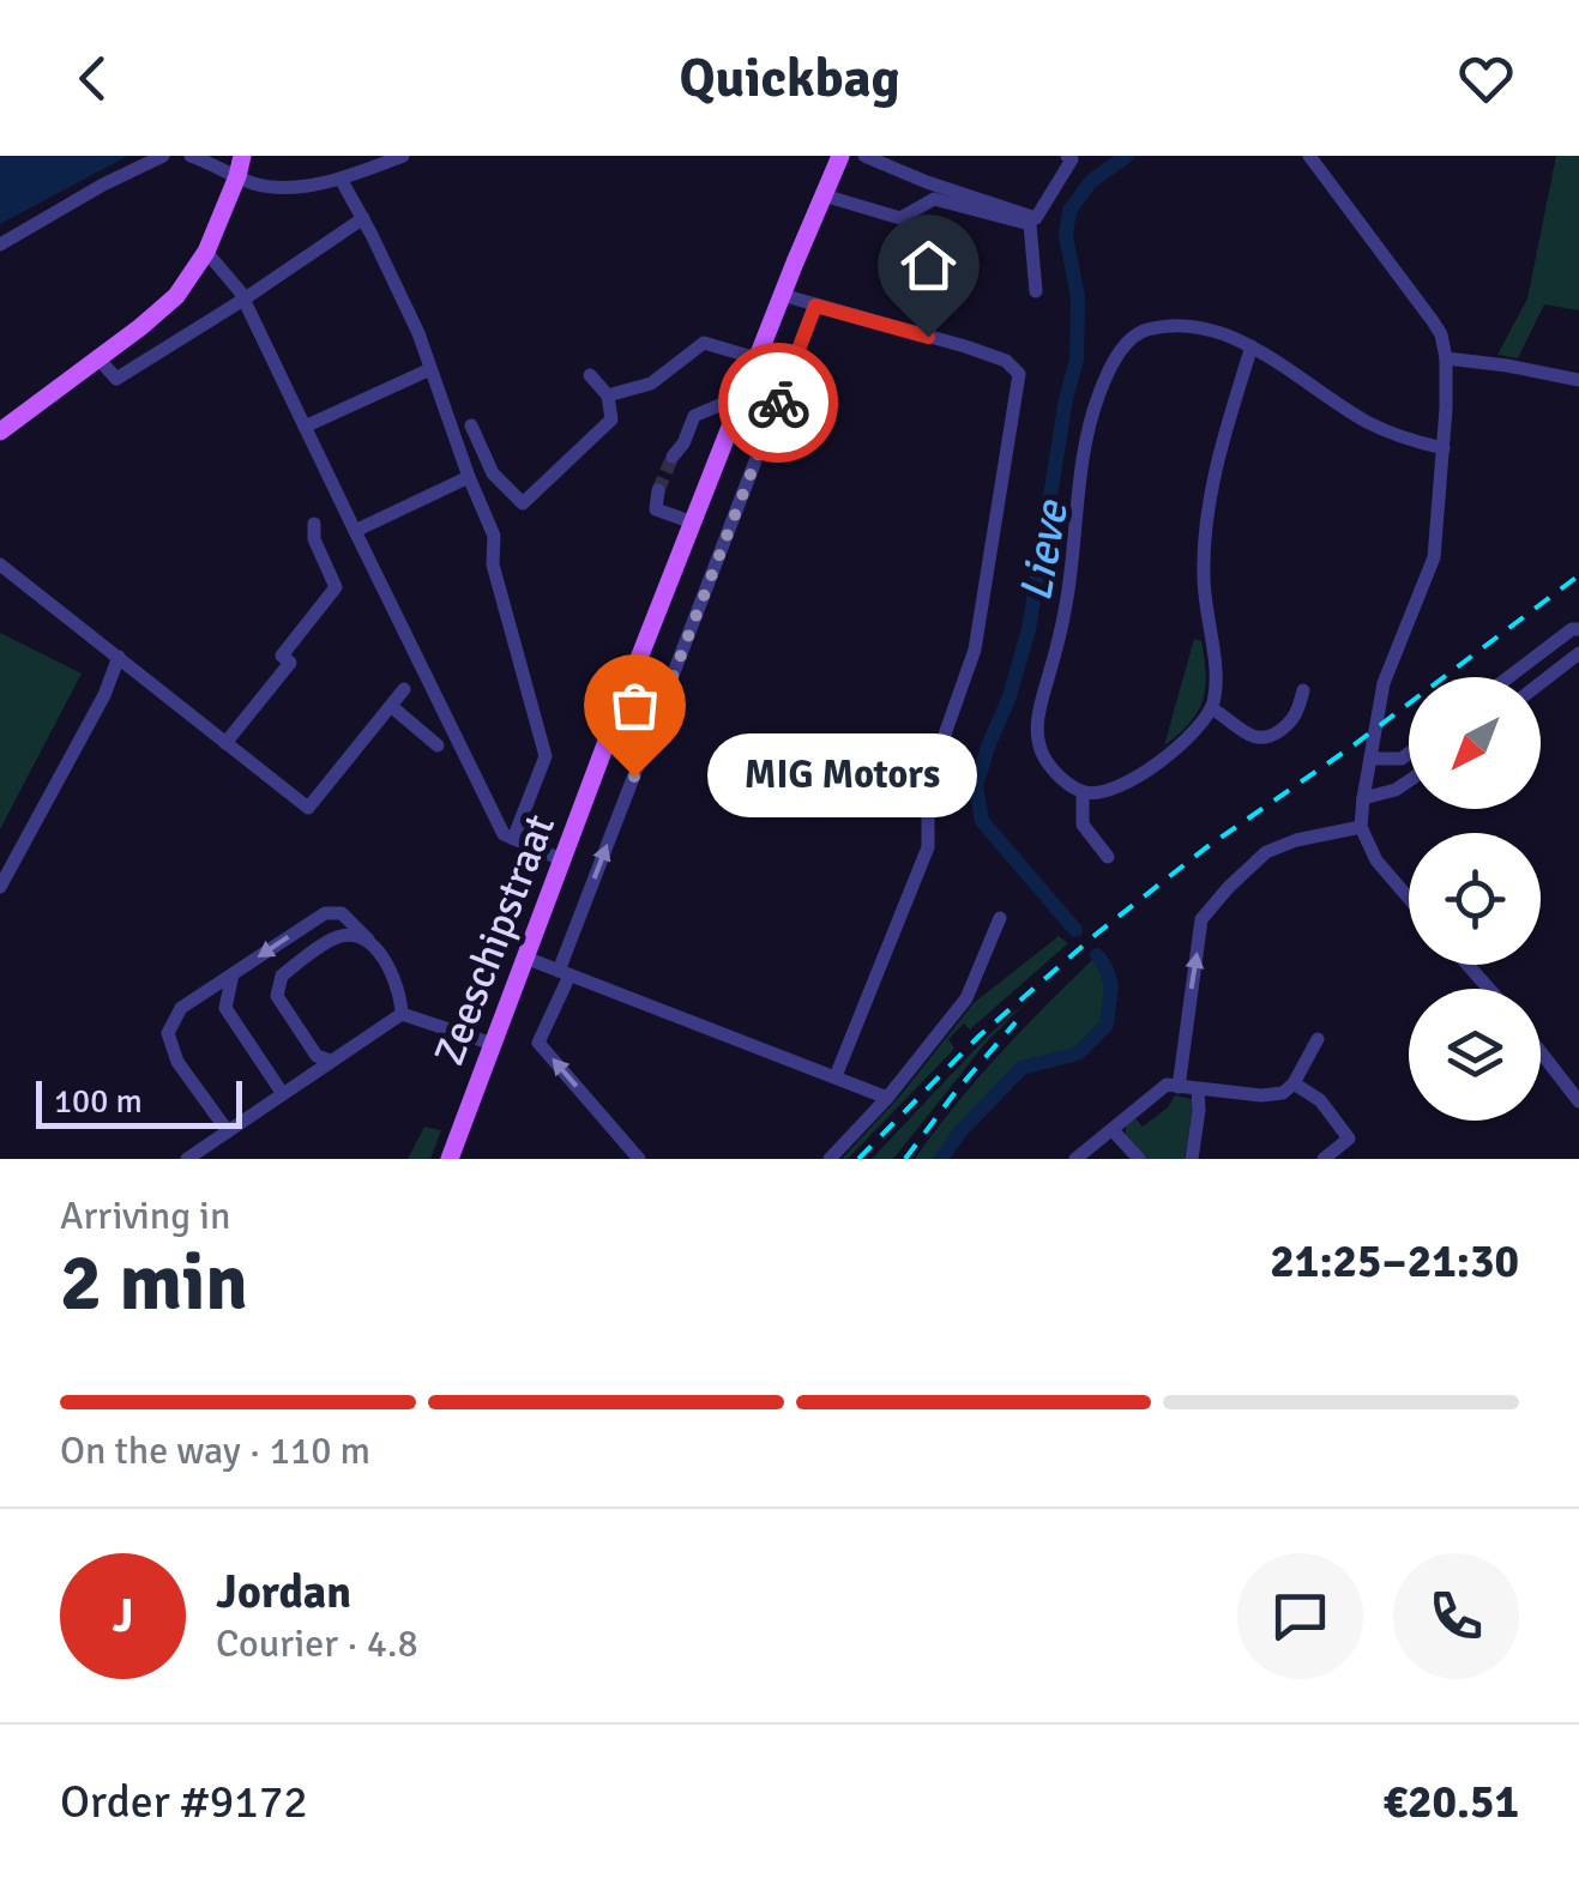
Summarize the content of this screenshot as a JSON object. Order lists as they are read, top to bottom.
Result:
{
  "streets": {
    "main road": ["Zeeschipstraat"]
  },
  "water": ["Lieve"],
  "places": ["MIG Motors"],
  "scale_bar": "100 m",
  "north": "bottom left",
  "page": {
    "header": "Quickbag",
    "bubble": "MIG Motors",
    "scale": "100 m",
    "heading": ["2 min", "Arriving in", "21:25–21:30"],
    "panel": [
      "Jordan",
      "Courier · 4.8",
      "Order #9172",
      "€20.51"
    ],
    "bar": "On the way · 110 m",
    "round": "J"
  }
}
